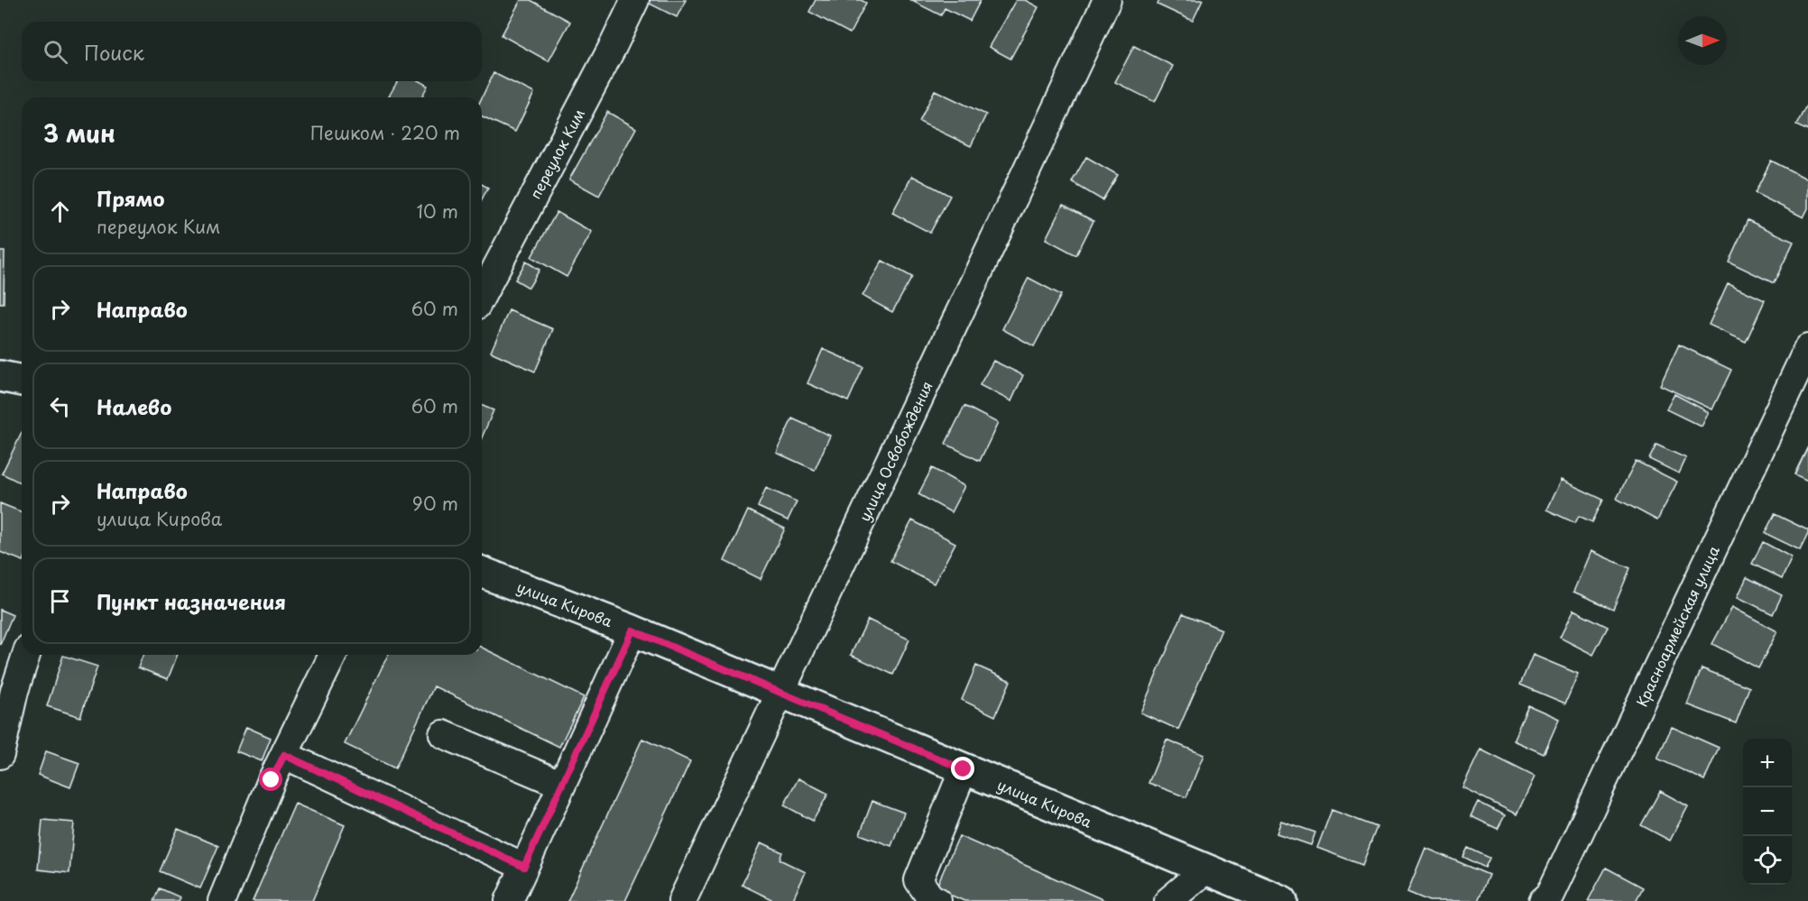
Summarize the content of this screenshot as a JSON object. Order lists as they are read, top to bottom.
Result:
{
  "streets": {
    "main road": ["улица Кирова"],
    "street": ["переулок Ким", "улица Освобождения", "Красноармейская улица"]
  },
  "crossings": [
    ["улица Освобождения", "улица Кирова"]
  ],
  "north": "right",
  "page": {
    "search": "Поиск",
    "heading": ["3 мин", "Пешком · 220 m"],
    "list": [
      ["Прямо", "переулок Ким", "10 m"],
      ["Направо", "60 m"],
      ["Налево", "60 m"],
      ["Направо", "улица Кирова", "90 m"],
      "Пункт назначения"
    ],
    "map_buttons": ["+", "−"]
  }
}
